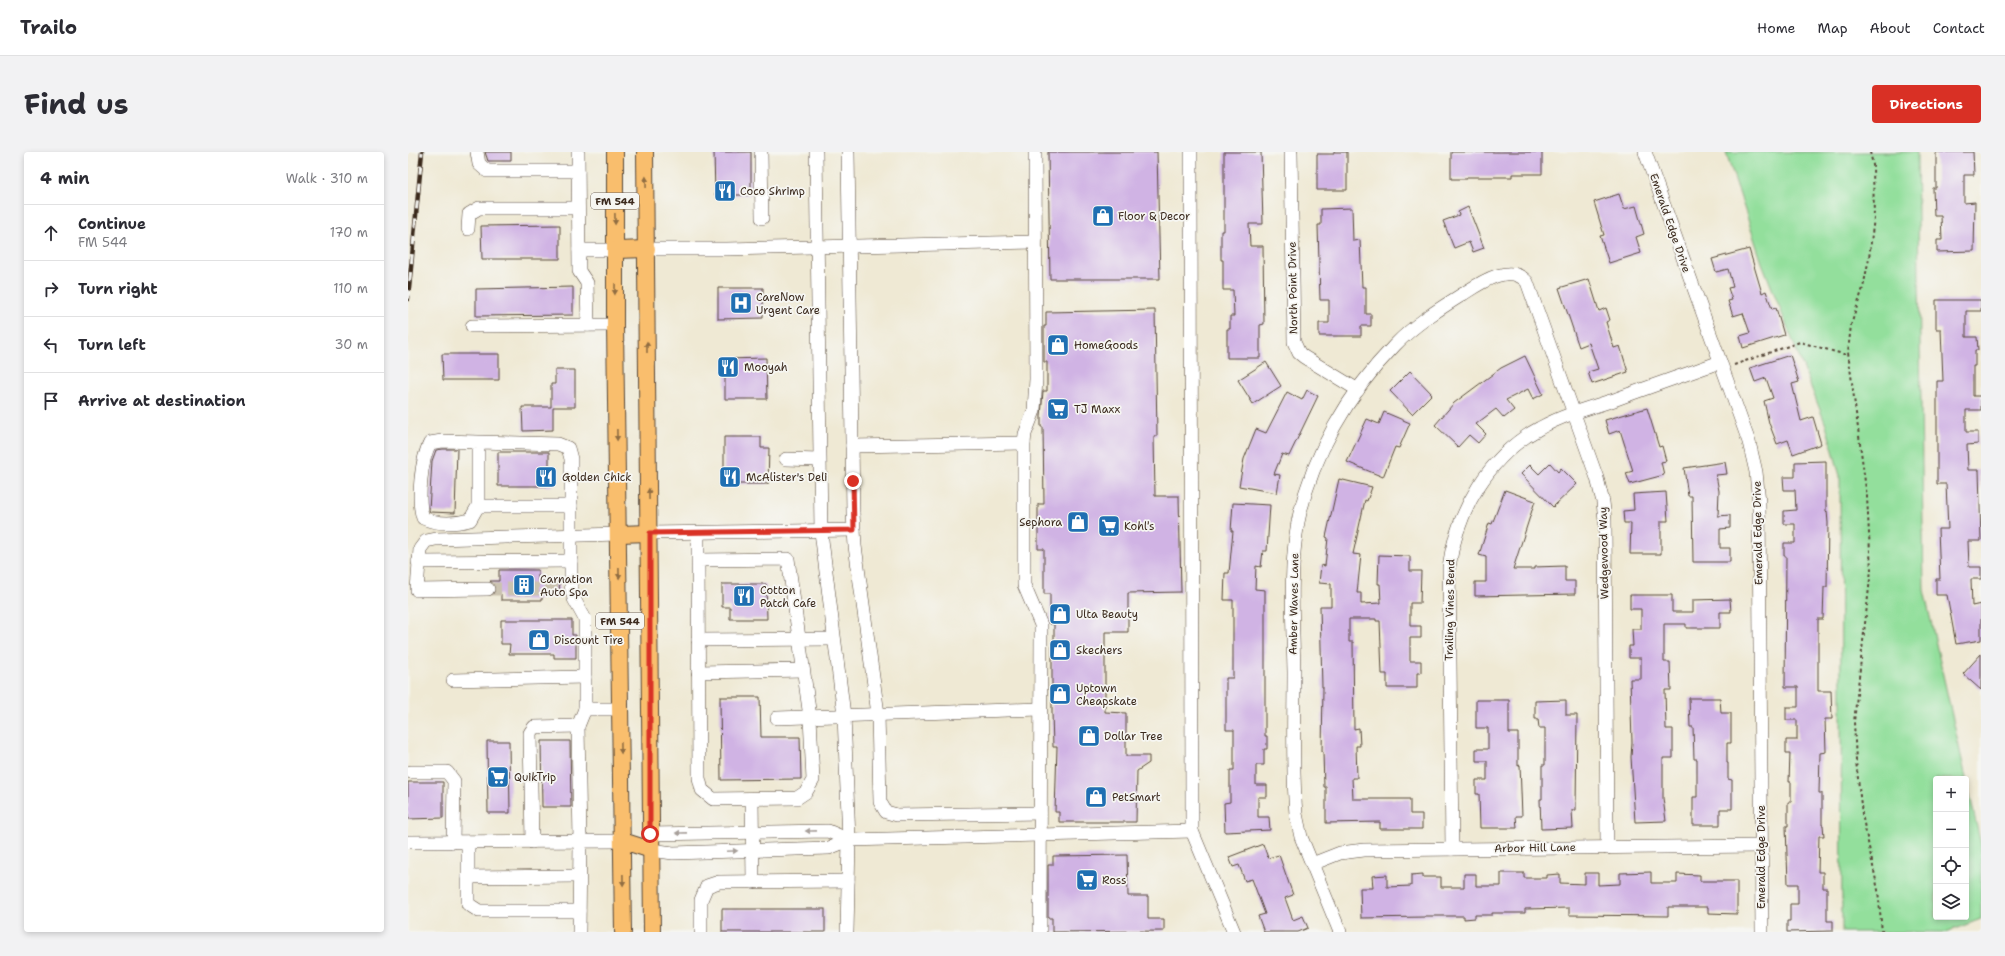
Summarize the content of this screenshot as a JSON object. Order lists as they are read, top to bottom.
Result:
{
  "streets": {
    "main road": ["FM 544"],
    "street": [
      "Emerald Edge Drive",
      "North Point Drive",
      "Wedgewood Way",
      "Amber Waves Lane",
      "Trailing Vines Bend",
      "Arbor Hill Lane"
    ]
  },
  "crossings": [
    ["Emerald Edge Drive", "Trailing Vines Bend"],
    ["Emerald Edge Drive", "Arbor Hill Lane"],
    ["North Point Drive", "Amber Waves Lane"],
    ["Wedgewood Way", "Amber Waves Lane"],
    ["Wedgewood Way", "Trailing Vines Bend"],
    ["Wedgewood Way", "Arbor Hill Lane"],
    ["Amber Waves Lane", "Arbor Hill Lane"],
    ["Trailing Vines Bend", "Arbor Hill Lane"]
  ],
  "places": {
    "restaurant": [
      "Coco Shrimp",
      "Mooyah",
      "Golden Chick",
      "McAlister's Deli",
      "Cotton Patch Cafe"
    ],
    "shop": [
      "Floor & Decor",
      "HomeGoods",
      "Sephora",
      "Ulta Beauty",
      "Discount Tire",
      "Skechers",
      "Uptown Cheapskate",
      "Dollar Tree",
      "PetSmart"
    ],
    "hospital": ["CareNow Urgent Care"],
    "supermarket": [
      "TJ Maxx",
      "Kohl's",
      "QuikTrip",
      "Ross"
    ],
    "building": ["Carnation Auto Spa"]
  },
  "page": {
    "header": "Trailo",
    "nav": [
      "Home",
      "Map",
      "About",
      "Contact"
    ],
    "title": "Find us",
    "buttons": "Directions",
    "heading": ["4 min", "Walk · 310 m"],
    "list": [
      ["Continue", "FM 544", "170 m"],
      ["Turn right", "110 m"],
      ["Turn left", "30 m"],
      "Arrive at destination"
    ],
    "map_buttons": ["+", "−"]
  }
}
